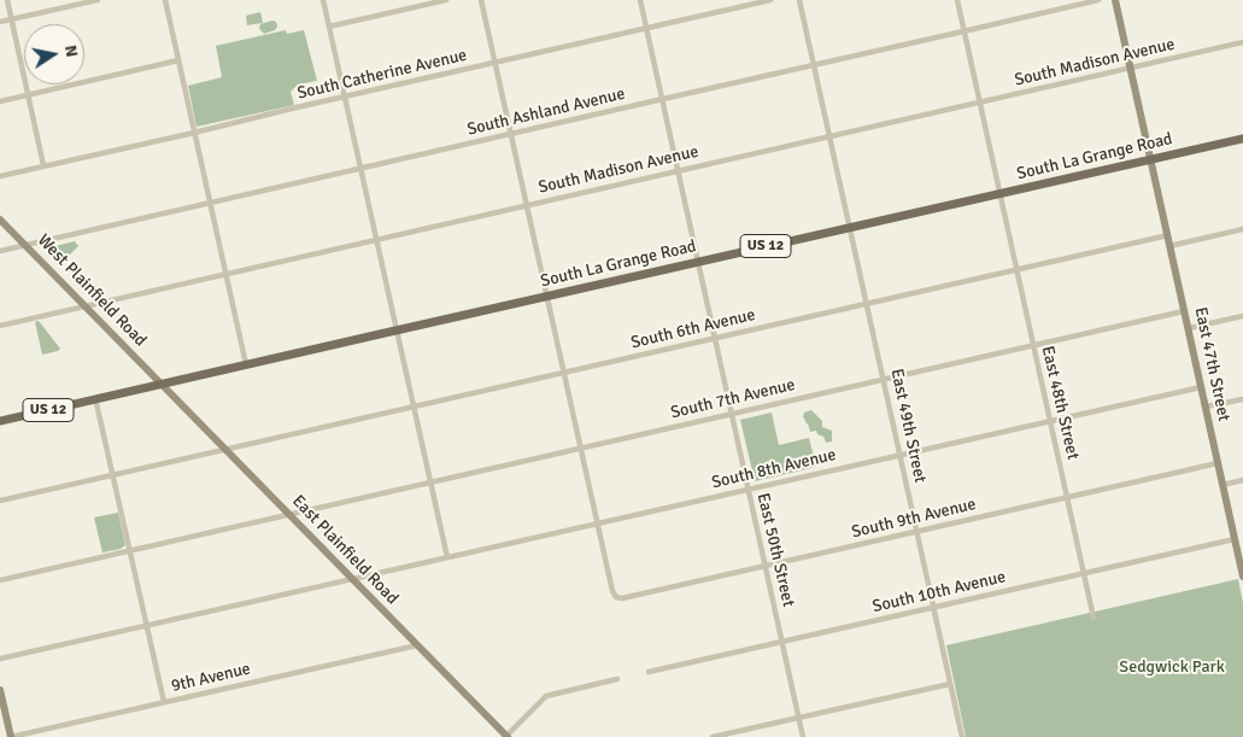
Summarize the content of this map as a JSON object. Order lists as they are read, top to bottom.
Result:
{
  "streets": {
    "main road": [
      "South La Grange Road",
      "US 12",
      "West Plainfield Road",
      "East 47th Street",
      "East Plainfield Road"
    ],
    "street": [
      "South Madison Avenue",
      "South Catherine Avenue",
      "South Ashland Avenue",
      "South 6th Avenue",
      "South 7th Avenue",
      "East 48th Street",
      "East 49th Street",
      "South 8th Avenue",
      "South 9th Avenue",
      "East 50th Street",
      "South 10th Avenue",
      "9th Avenue"
    ]
  },
  "crossings": [
    ["South Madison Avenue", "West Plainfield Road"],
    ["South Madison Avenue", "East 47th Street"],
    ["South Madison Avenue", "East 48th Street"],
    ["South Madison Avenue", "East 49th Street"],
    ["South Madison Avenue", "East 50th Street"],
    ["South Catherine Avenue", "East 50th Street"],
    ["South Ashland Avenue", "West Plainfield Road"],
    ["South Ashland Avenue", "East 48th Street"],
    ["South Ashland Avenue", "East 49th Street"],
    ["South Ashland Avenue", "East 50th Street"],
    ["South La Grange Road", "West Plainfield Road"],
    ["South La Grange Road", "East 47th Street"],
    ["South La Grange Road", "East 48th Street"],
    ["South La Grange Road", "East 49th Street"],
    ["South La Grange Road", "East Plainfield Road"],
    ["South La Grange Road", "East 50th Street"],
    ["West Plainfield Road", "East Plainfield Road"],
    ["South 6th Avenue", "East 47th Street"],
    ["South 6th Avenue", "East 48th Street"],
    ["South 6th Avenue", "East 49th Street"],
    ["South 6th Avenue", "East Plainfield Road"],
    ["South 6th Avenue", "East 50th Street"],
    ["East 47th Street", "South 7th Avenue"],
    ["East 47th Street", "South 8th Avenue"],
    ["East 47th Street", "South 9th Avenue"],
    ["East 47th Street", "South 10th Avenue"],
    ["South 7th Avenue", "East 48th Street"],
    ["South 7th Avenue", "East 49th Street"],
    ["South 7th Avenue", "East Plainfield Road"],
    ["South 7th Avenue", "East 50th Street"],
    ["East 48th Street", "South 8th Avenue"],
    ["East 48th Street", "South 9th Avenue"],
    ["East 48th Street", "South 10th Avenue"],
    ["East 49th Street", "South 8th Avenue"],
    ["East 49th Street", "South 9th Avenue"],
    ["East 49th Street", "South 10th Avenue"],
    ["South 8th Avenue", "South 9th Avenue"],
    ["South 8th Avenue", "East Plainfield Road"],
    ["South 8th Avenue", "East 50th Street"],
    ["South 9th Avenue", "East 50th Street"],
    ["East Plainfield Road", "9th Avenue"],
    ["East 50th Street", "South 10th Avenue"]
  ],
  "parks": ["Sedgwick Park"],
  "north": "right"
}
